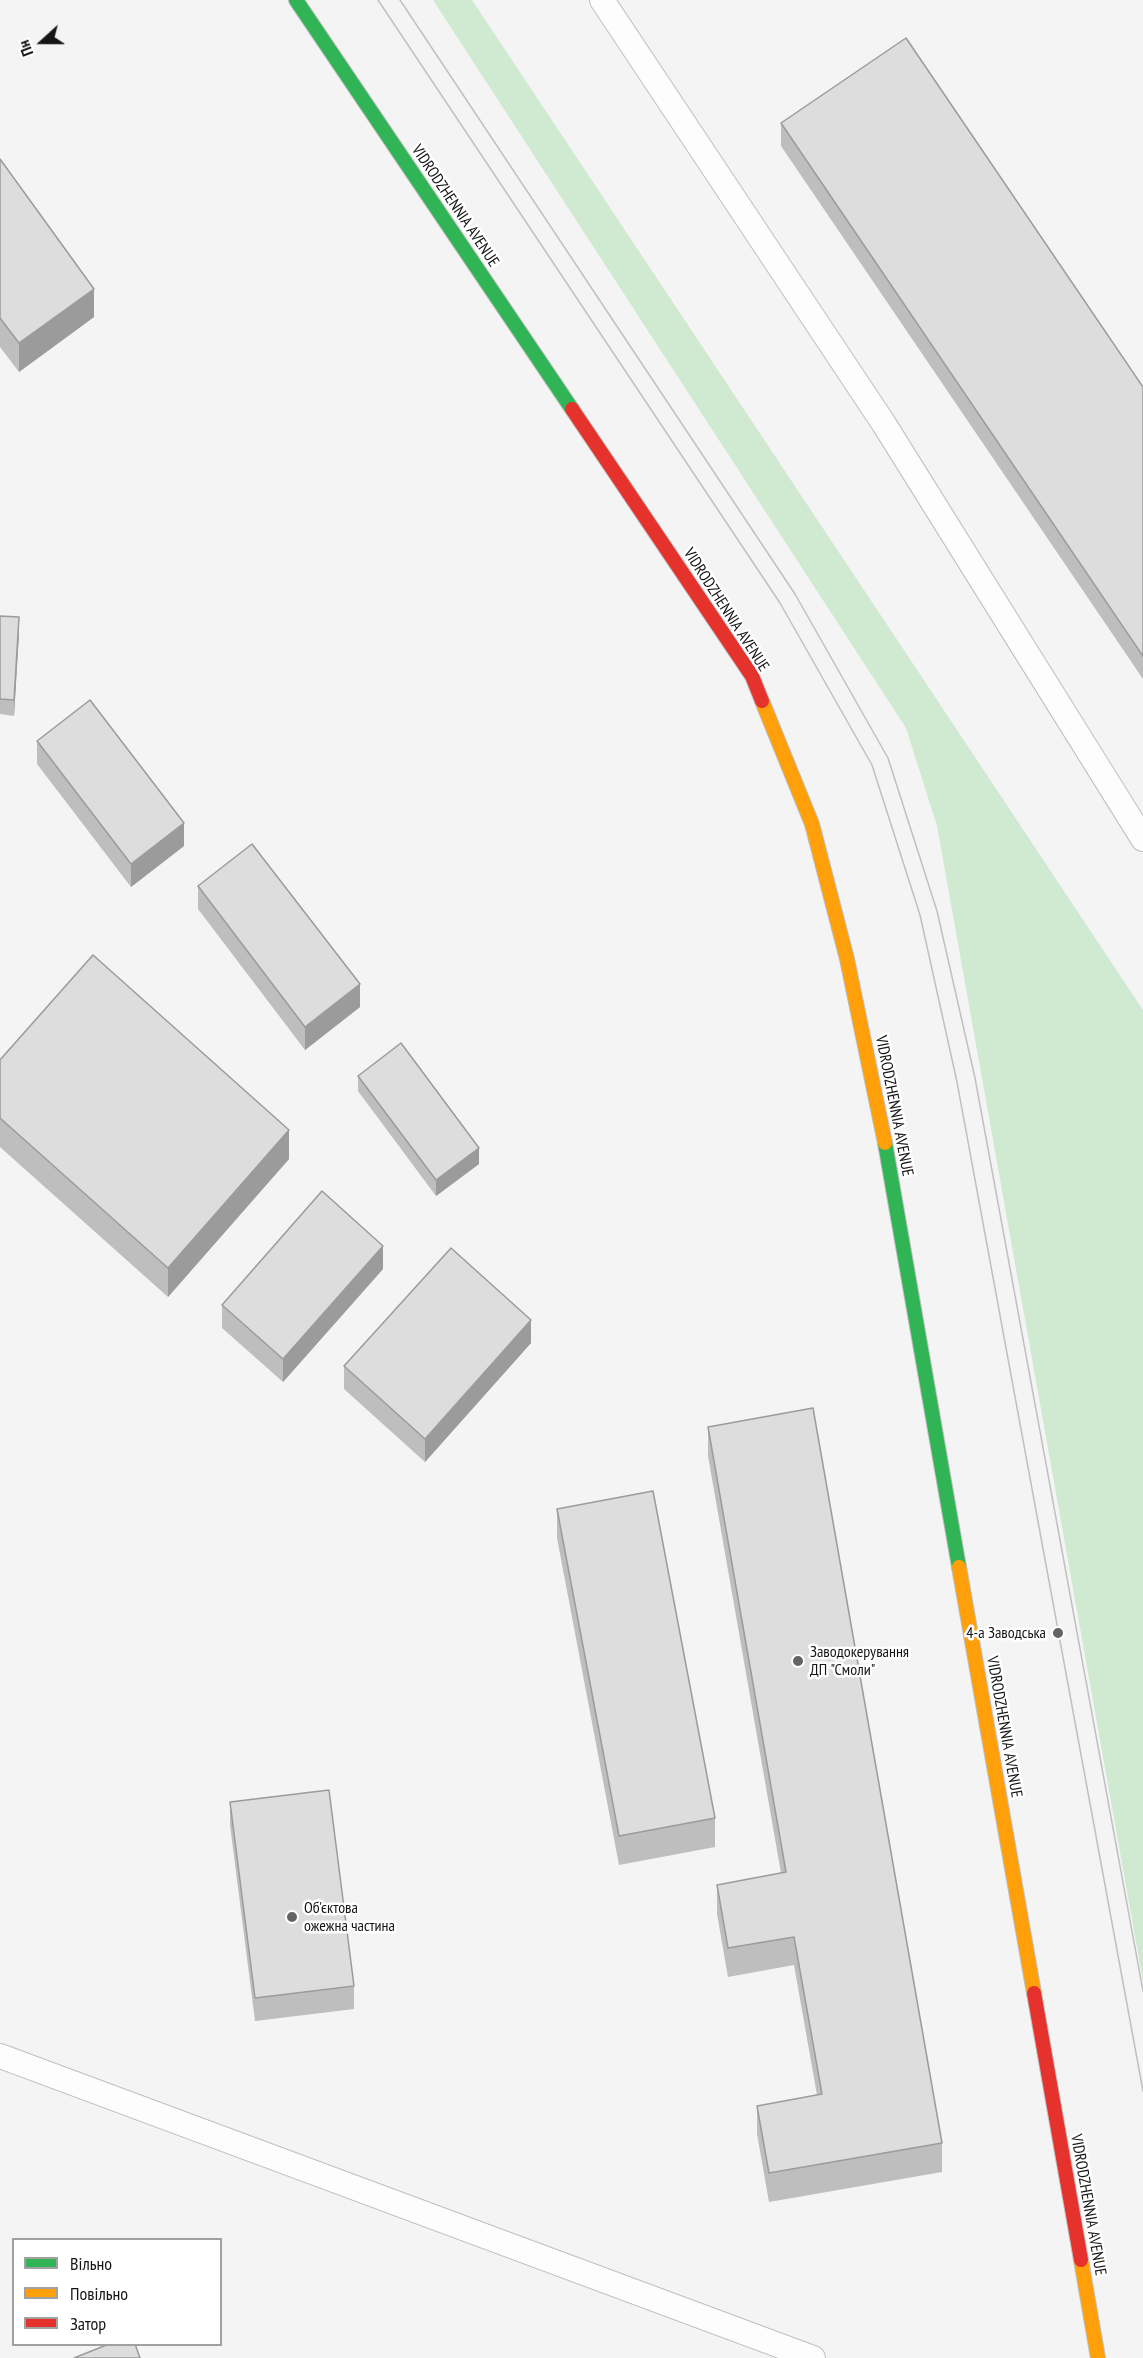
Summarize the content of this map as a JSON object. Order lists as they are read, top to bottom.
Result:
{
  "streets": {
    "street": ["VIDRODZHENNIA AVENUE"]
  },
  "places": ["4-а Заводська", "Заводокерування ДП \"Смоли\"", "Об'єктова ожежна частина"],
  "legend": ["Вільно", "Повільно", "Затор"],
  "north": "left"
}
